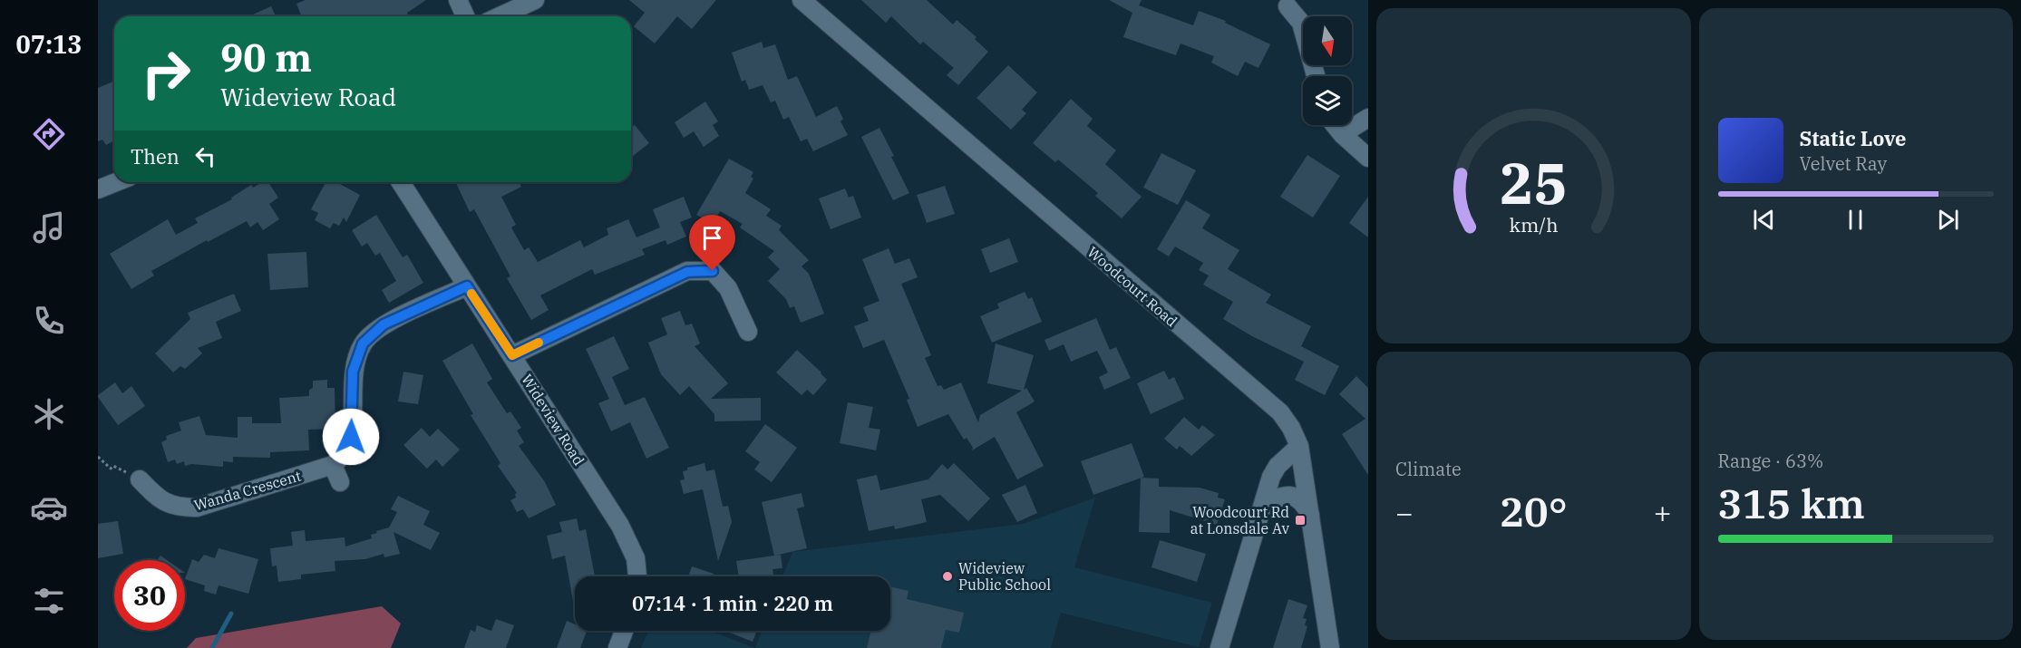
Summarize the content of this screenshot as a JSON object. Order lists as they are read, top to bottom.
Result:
{
  "streets": {
    "street": ["Woodcourt Road", "Wideview Road", "Wanda Crescent"]
  },
  "places": {
    "transit": ["Woodcourt Rd at Lonsdale Av"],
    "other": ["Wideview Public School"]
  },
  "north": "bottom",
  "page": {
    "tabs": "07:13",
    "turn": ["90 m", "Wideview Road"],
    "song": ["Static Love", "Velvet Ray"],
    "then": "Then",
    "tile": [
      "Climate",
      ["Range · 63%", "315 km"]
    ],
    "heat": ["−", "20°", "+"],
    "limit": "30",
    "trip": "07:14 · 1 min · 220 m",
    "gauge": ["25", "km/h"]
  }
}
